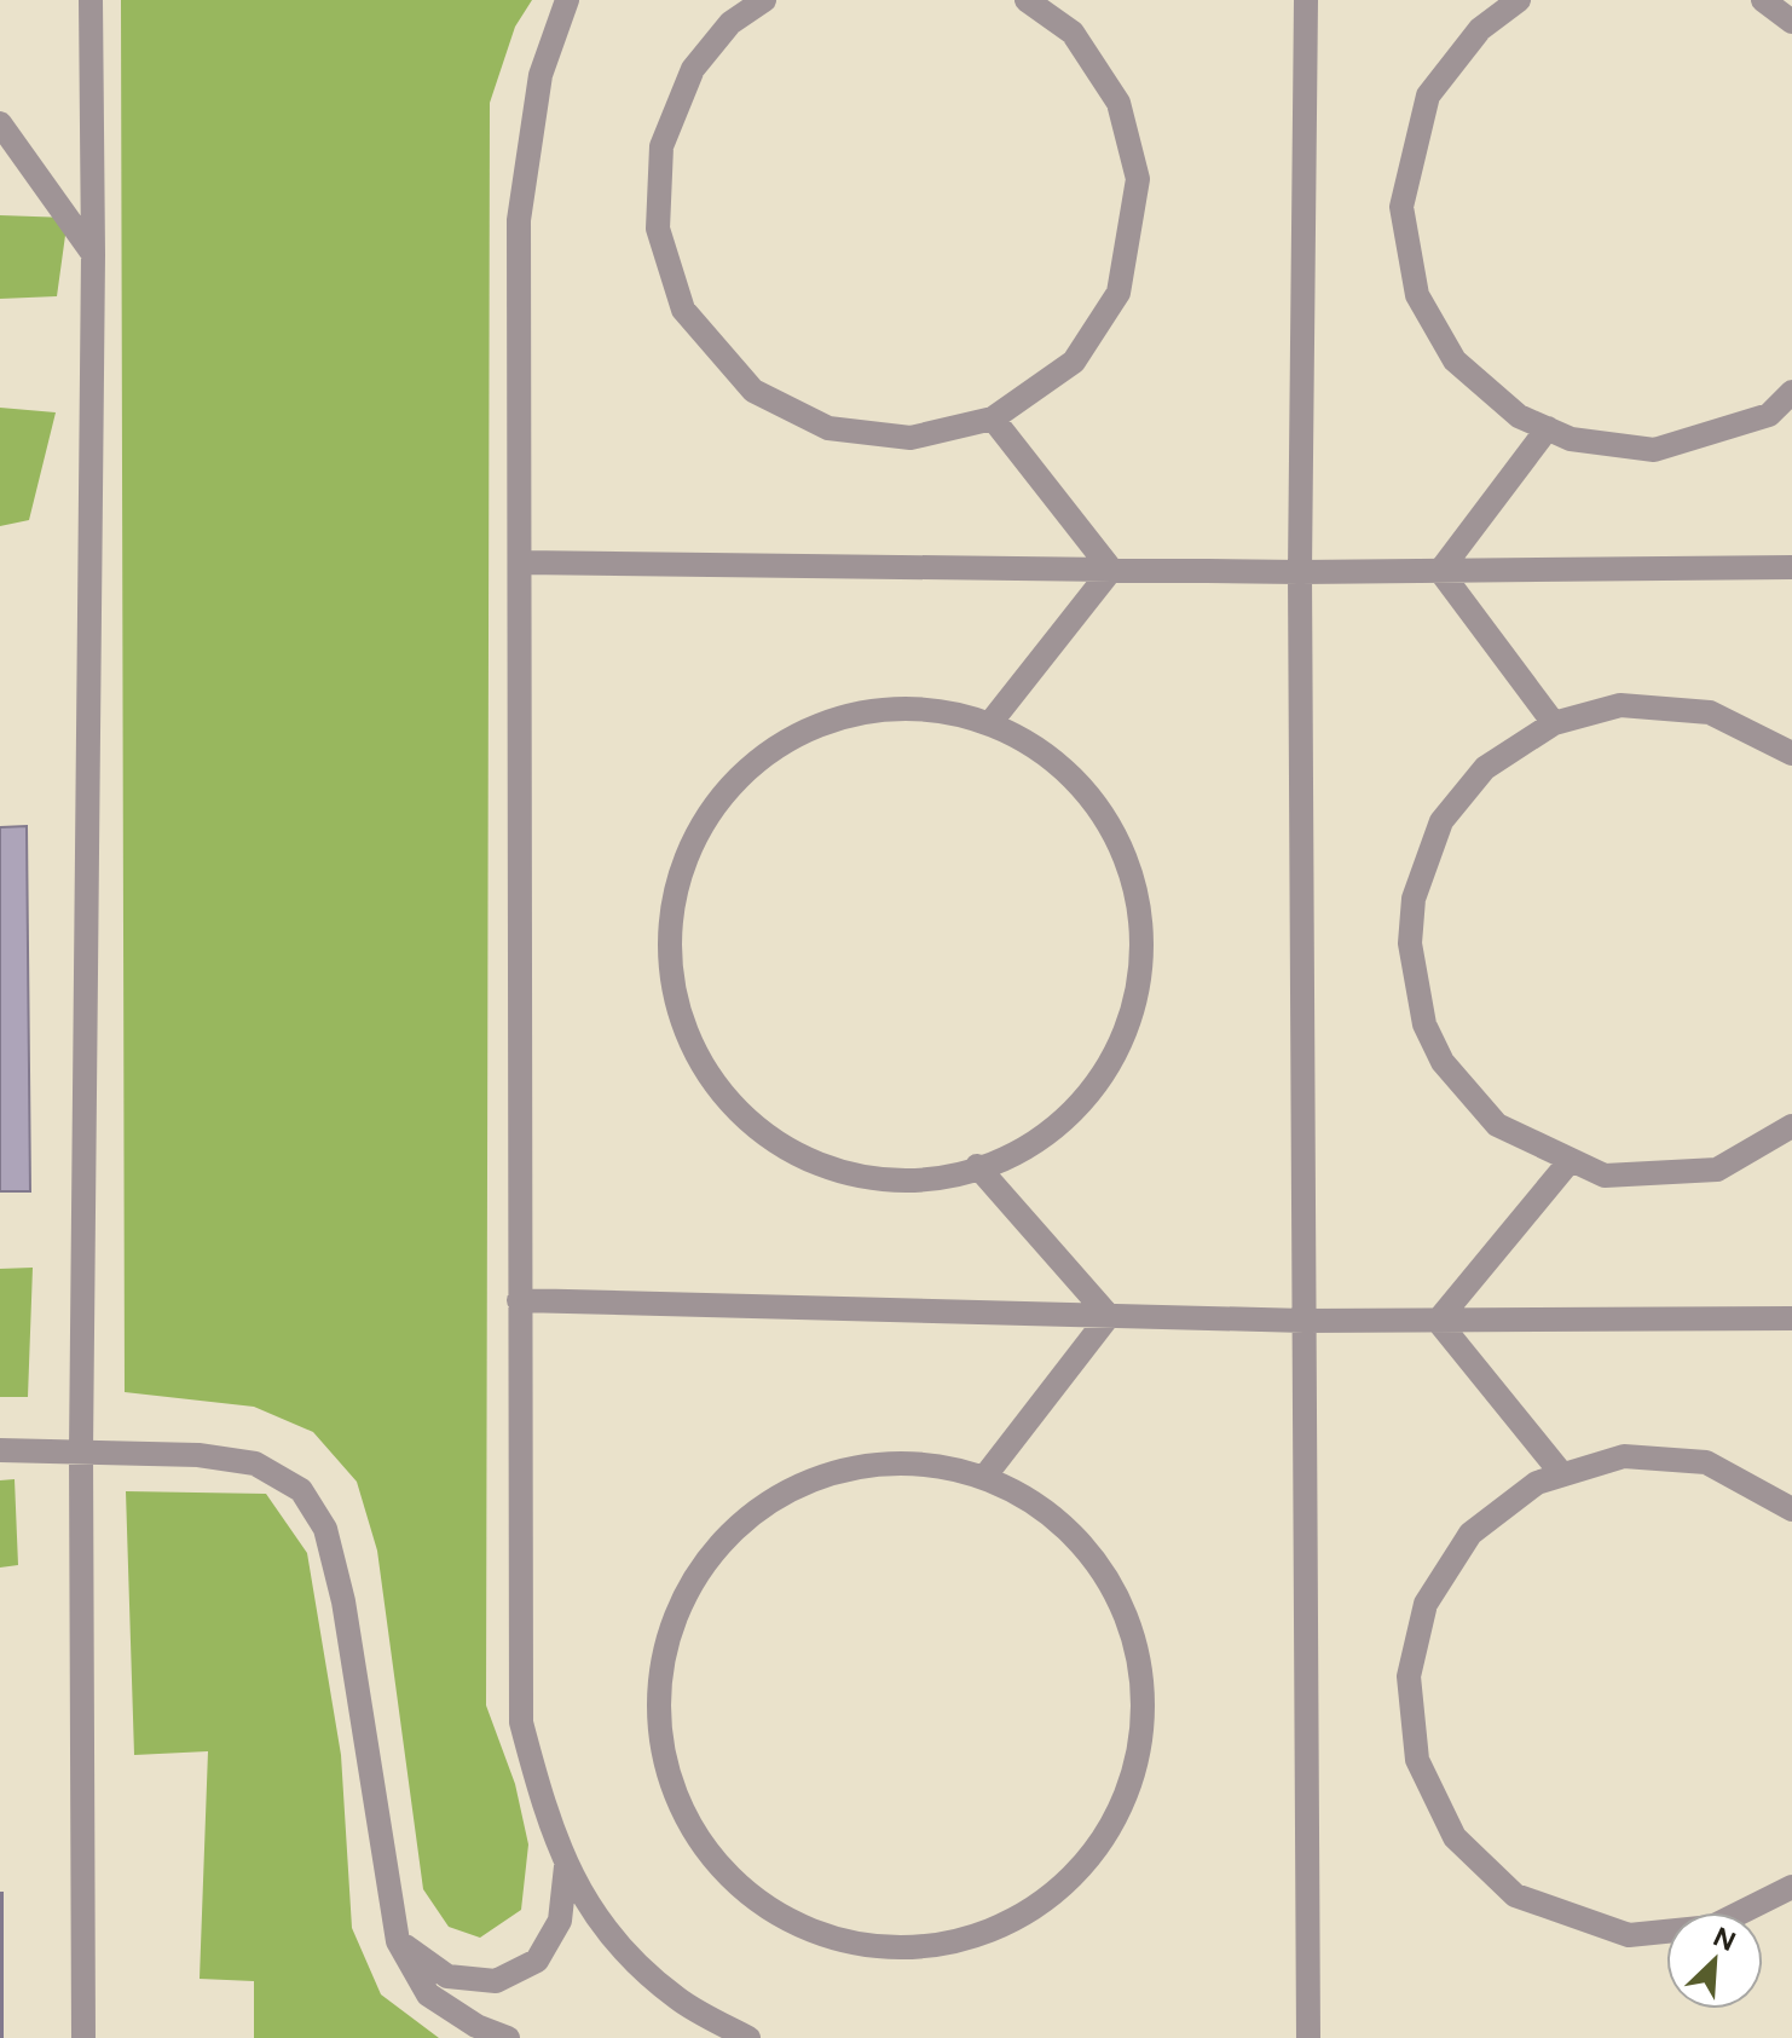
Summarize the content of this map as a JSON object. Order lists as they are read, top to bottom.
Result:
{
  "north": "top right"
}
